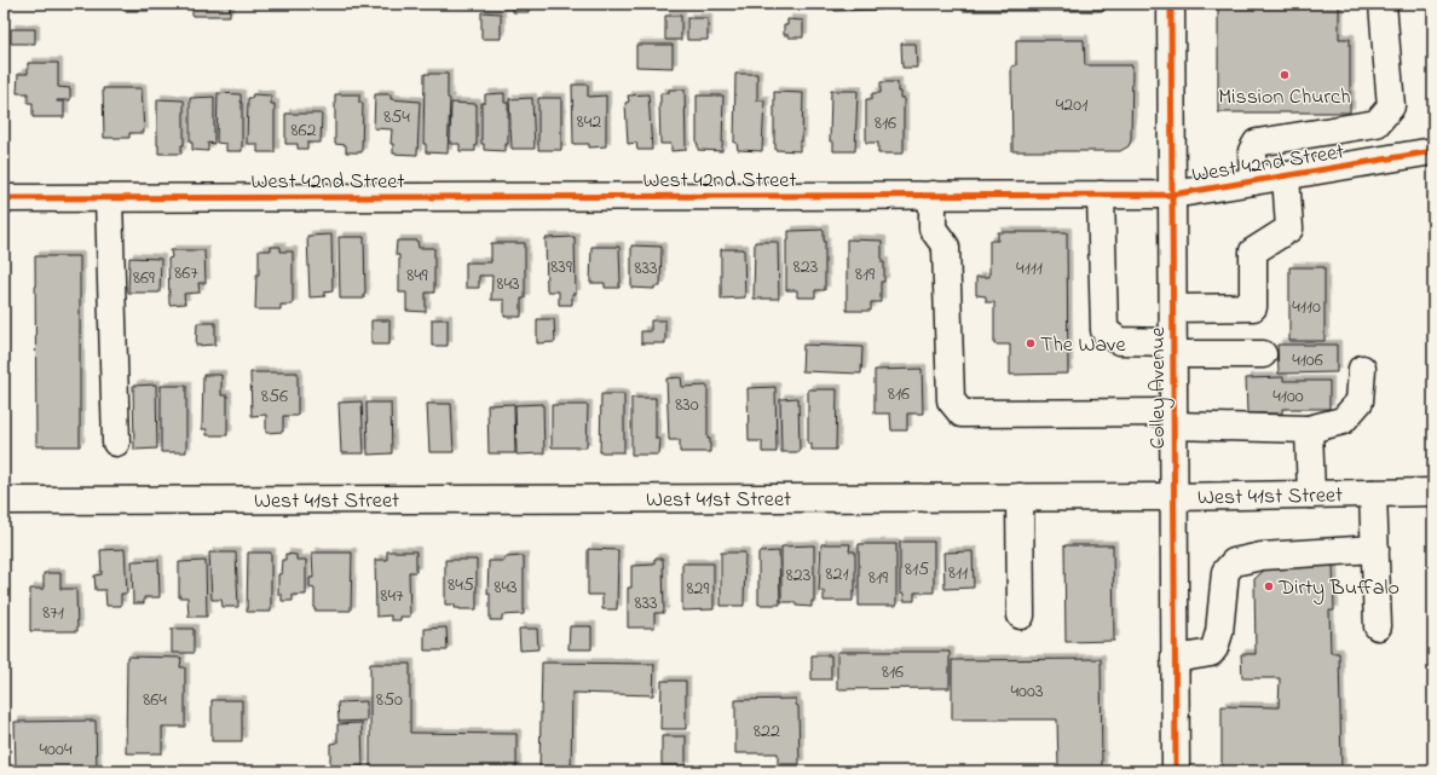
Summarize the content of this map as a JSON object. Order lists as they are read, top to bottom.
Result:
{
  "streets": {
    "street": ["West 42nd Street", "Colley Avenue", "West 41st Street"]
  },
  "crossings": [
    ["West 42nd Street", "Colley Avenue"],
    ["Colley Avenue", "West 41st Street"]
  ],
  "places": ["Mission Church", "The Wave", "Dirty Buffalo"],
  "house_numbers": [
    "4201",
    "854",
    "842",
    "816",
    "862",
    "839",
    "823",
    "833",
    "4111",
    "867",
    "819",
    "849",
    "869",
    "843",
    "4110",
    "4106",
    "816",
    "856",
    "4100",
    "830",
    "815",
    "811",
    "821",
    "823",
    "819",
    "845",
    "843",
    "829",
    "847",
    "833",
    "871",
    "816",
    "4003",
    "864",
    "850",
    "822",
    "4004"
  ]
}
